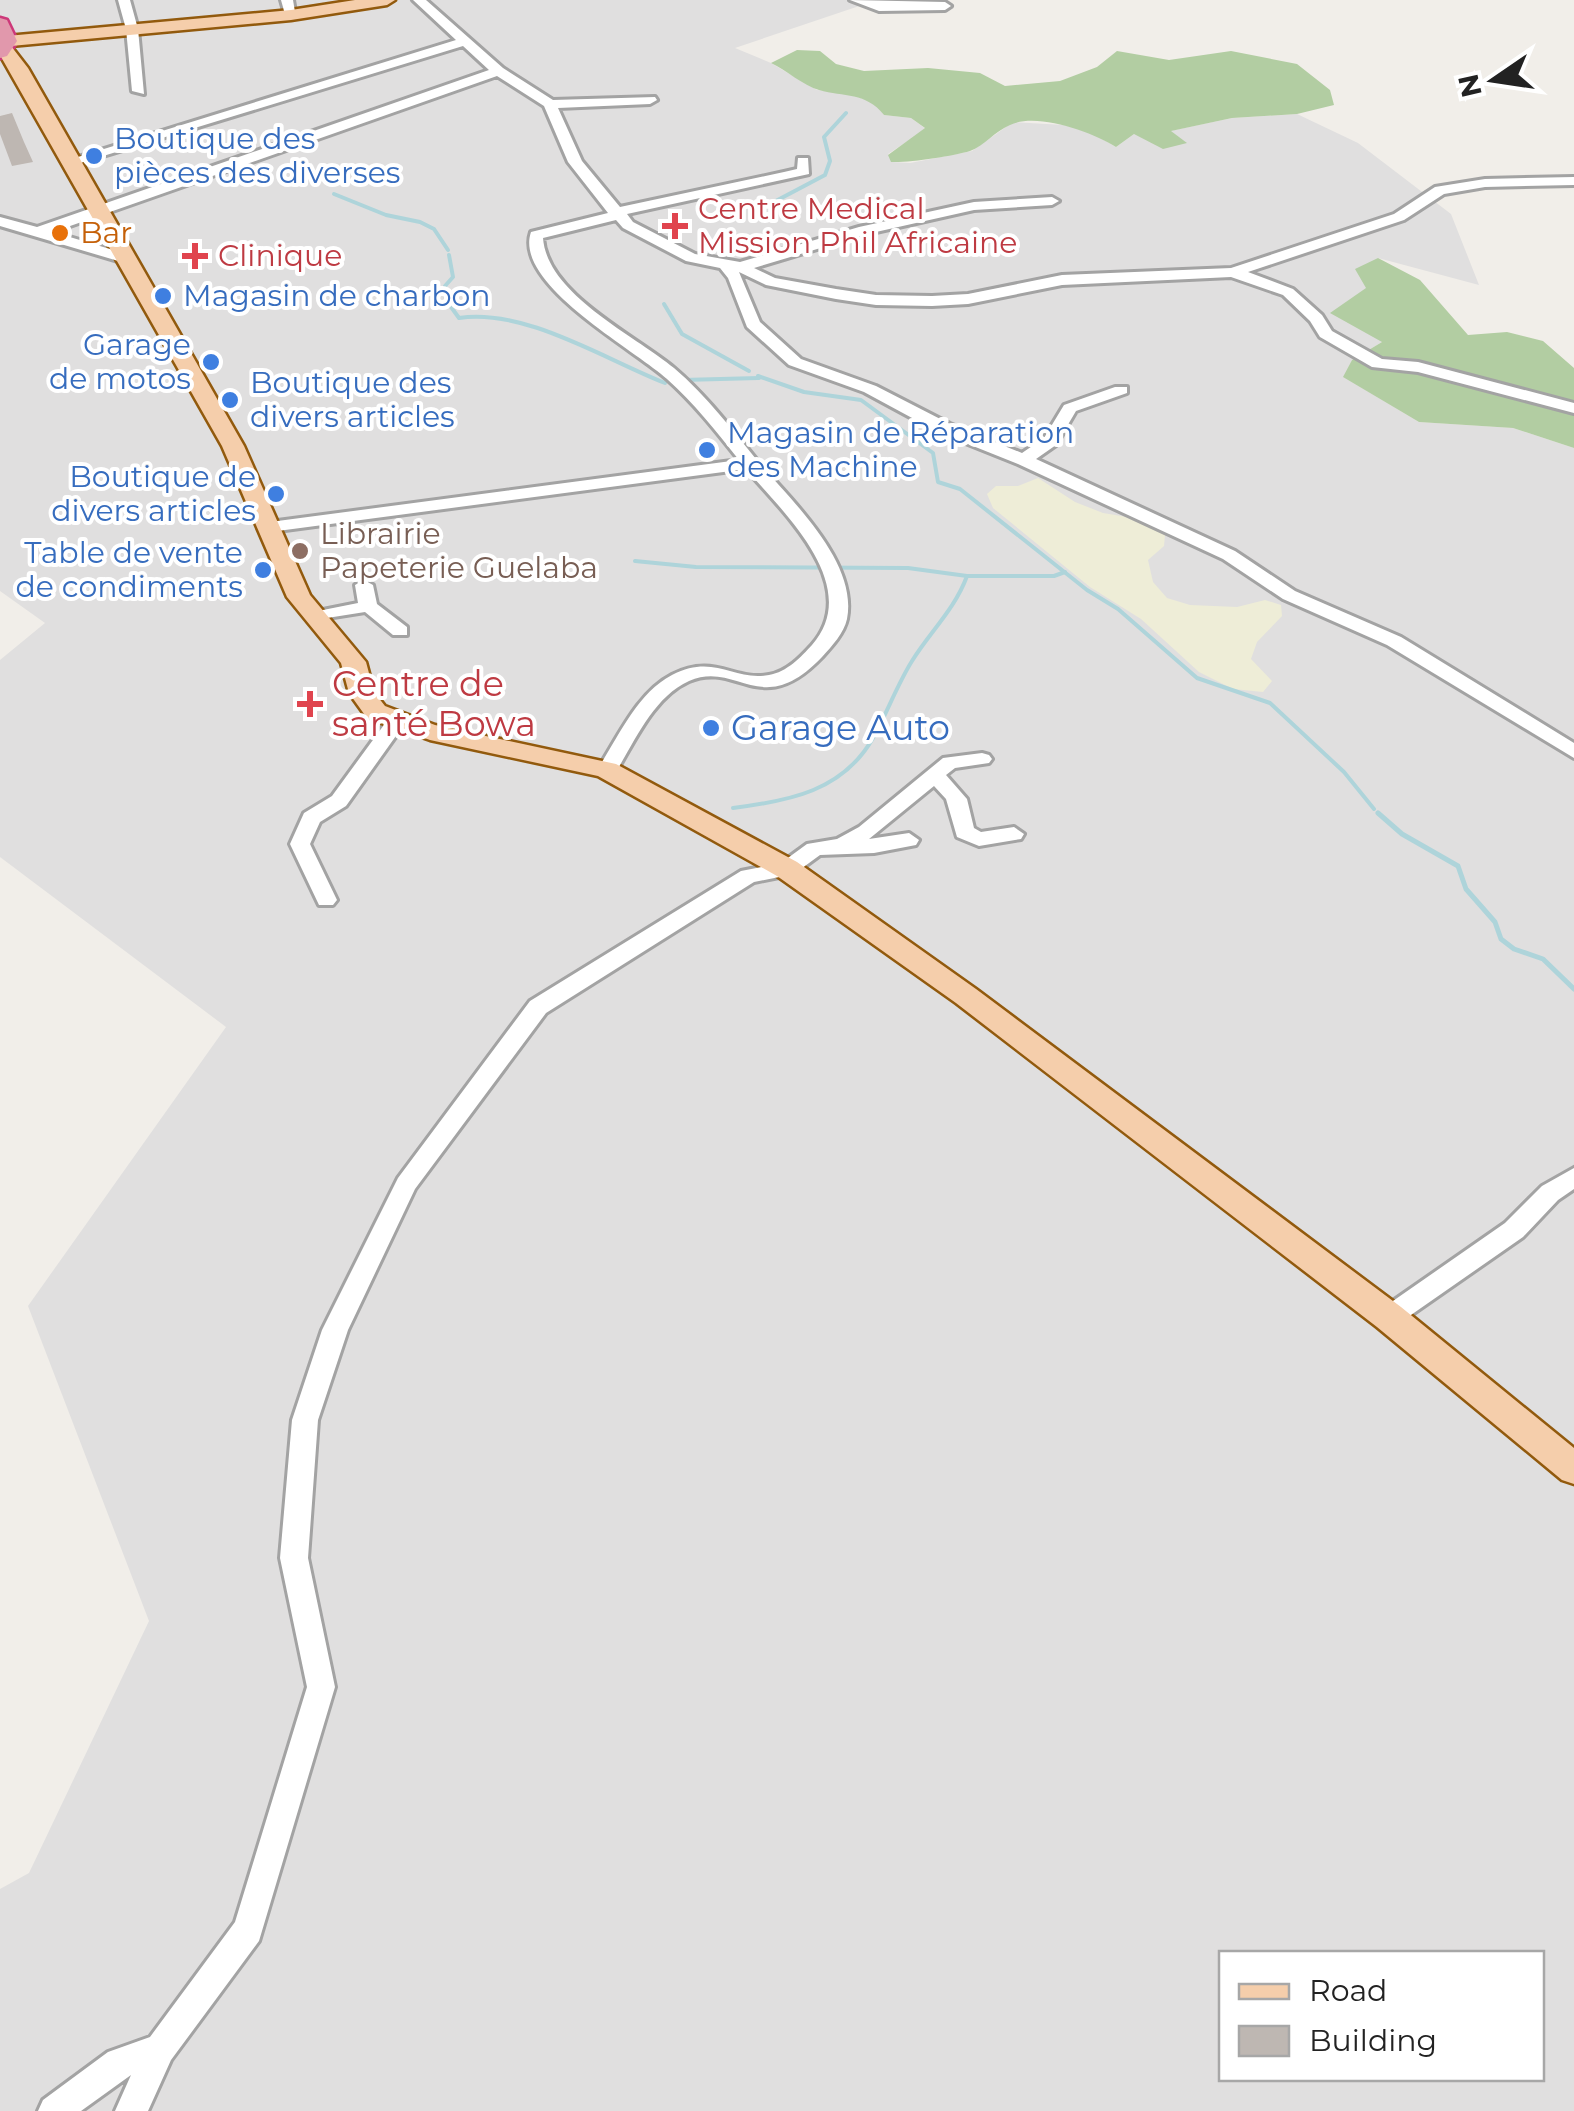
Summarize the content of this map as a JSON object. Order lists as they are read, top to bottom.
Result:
{
  "places": {
    "other": [
      "Boutique des pièces des diverses",
      "Bar",
      "Magasin de charbon",
      "Garage de motos",
      "Boutique des divers articles",
      "Magasin de Réparation des Machine",
      "Boutique de divers articles",
      "Librairie Papeterie Guelaba",
      "Table de vente de condiments",
      "Garage Auto"
    ],
    "health": ["Centre Medical Mission Phil Africaine", "Clinique", "Centre de santé Bowa"]
  },
  "legend": ["Road", "Building"],
  "north": "left"
}
